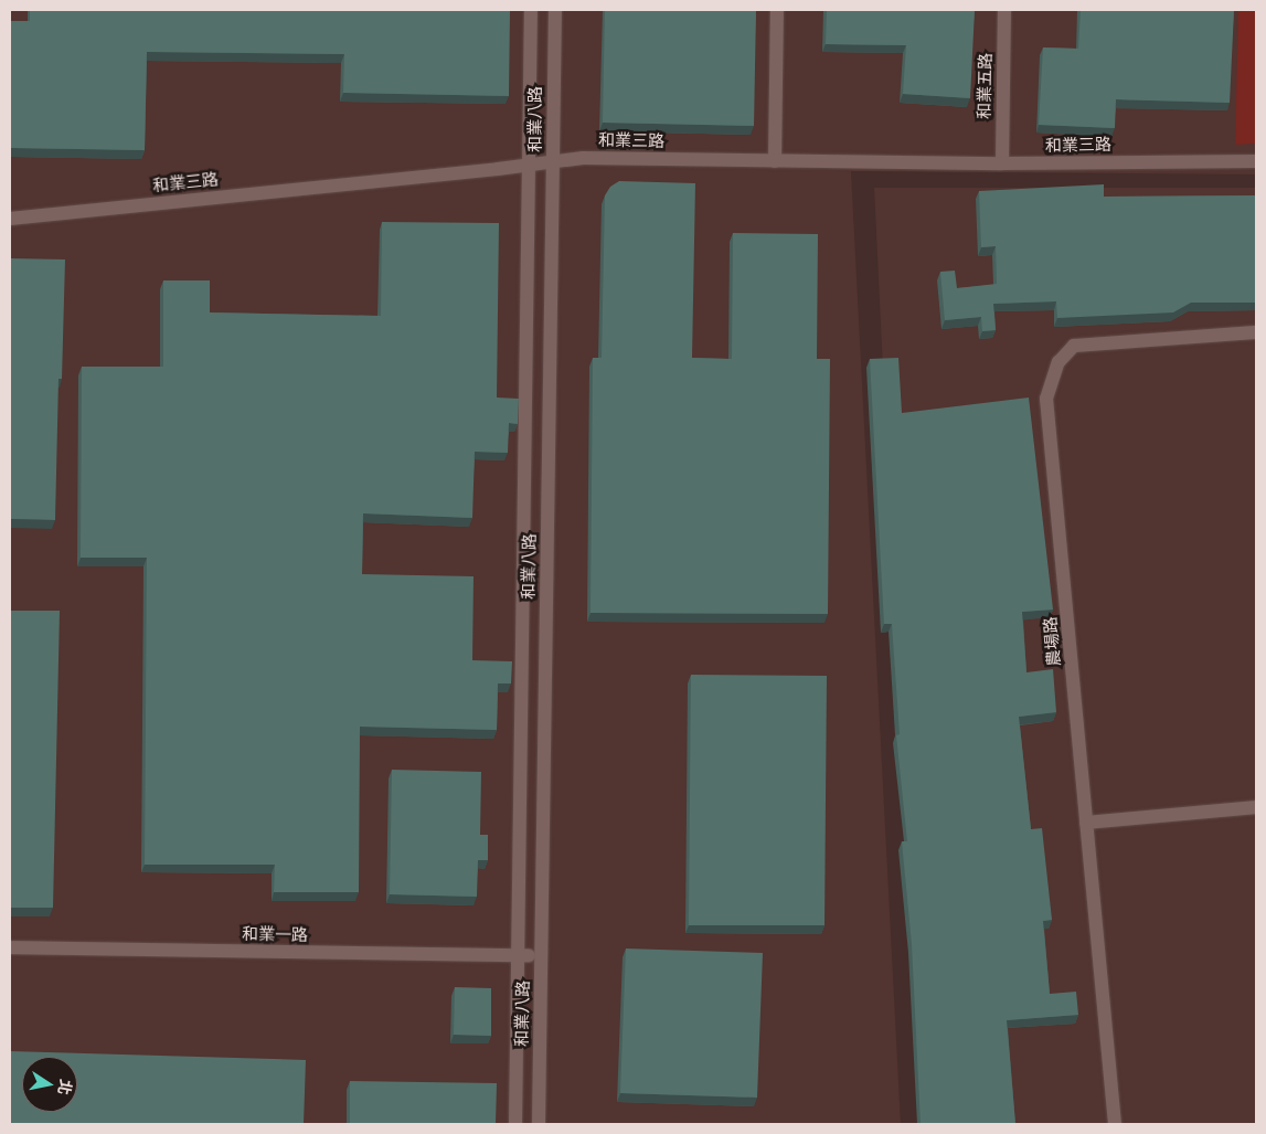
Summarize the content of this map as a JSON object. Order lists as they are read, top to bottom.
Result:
{
  "streets": {
    "street": [
      "和業五路",
      "和業八路",
      "和業三路",
      "農場路",
      "和業一路"
    ]
  },
  "crossings": [
    ["和業五路", "和業三路"],
    ["和業八路", "和業三路"],
    ["和業八路", "和業一路"]
  ],
  "north": "right"
}
